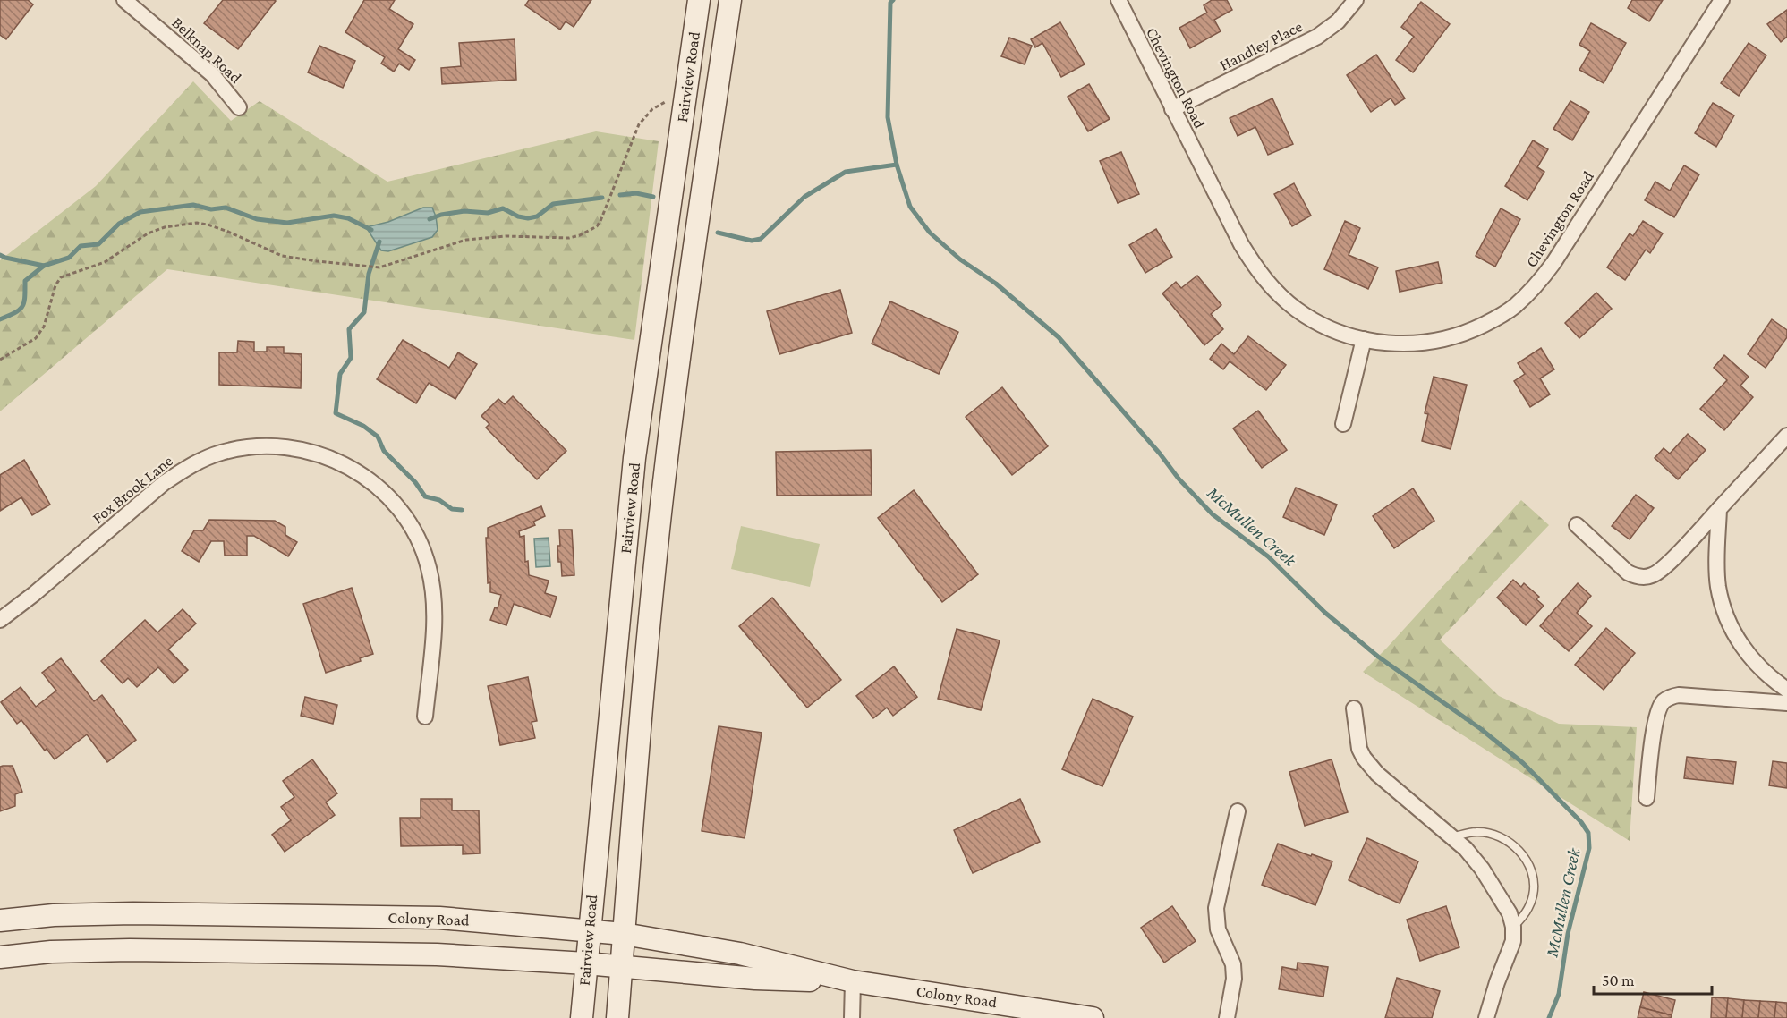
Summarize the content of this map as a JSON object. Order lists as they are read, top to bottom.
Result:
{
  "streets": {
    "main road": ["Fairview Road", "Colony Road"],
    "street": [
      "Handley Place",
      "Belknap Road",
      "Chevington Road",
      "Fox Brook Lane"
    ]
  },
  "crossings": [
    ["Handley Place", "Chevington Road"],
    ["Fairview Road", "Colony Road"]
  ],
  "water": ["McMullen Creek"],
  "scale_bar": "50 m"
}
